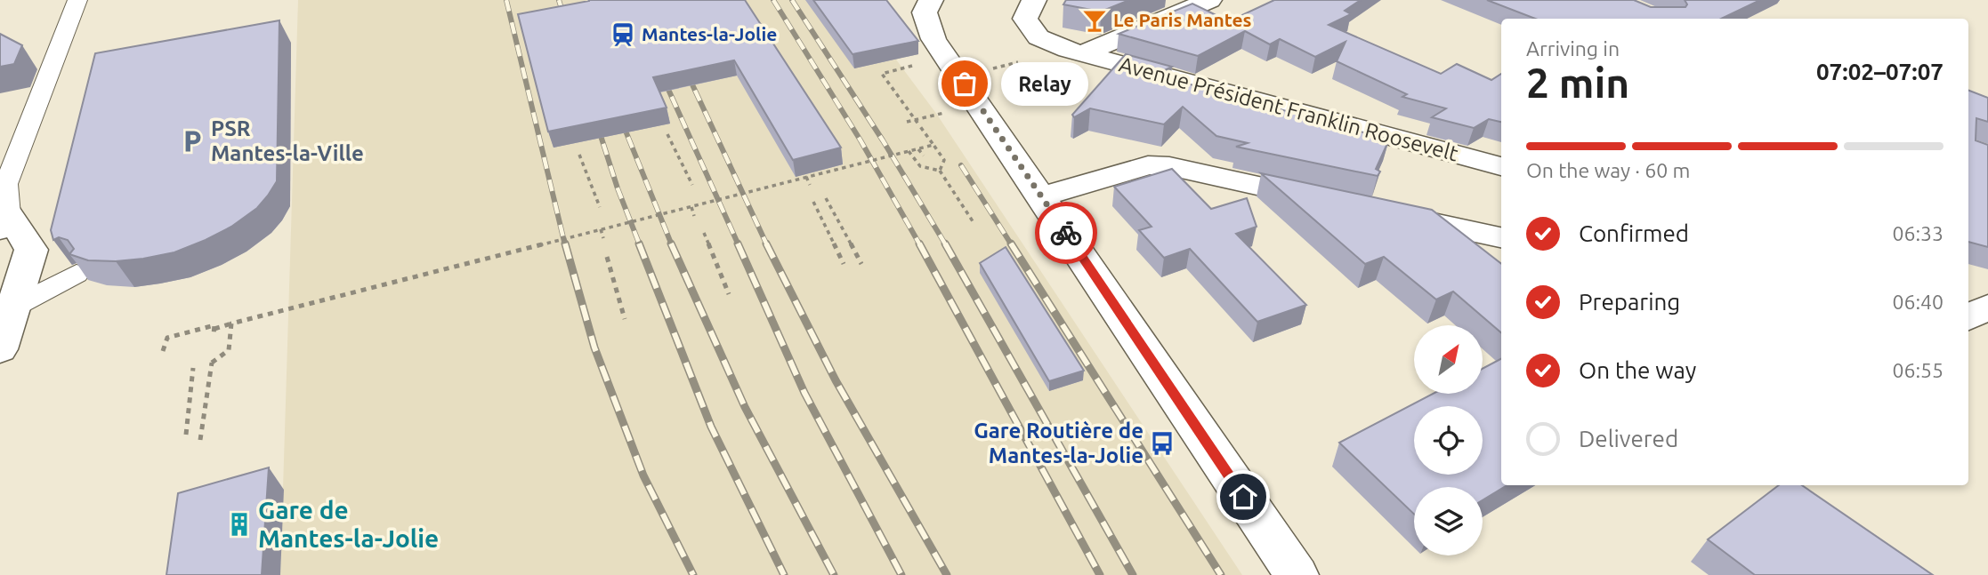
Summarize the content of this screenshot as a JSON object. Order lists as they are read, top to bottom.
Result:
{
  "streets": {
    "street": ["Avenue Président Franklin Roosevelt"]
  },
  "places": {
    "bar": ["Le Paris Mantes"],
    "station": ["Mantes-la-Jolie"],
    "other": ["Relay"],
    "parking": ["PSR Mantes-la-Ville"],
    "bus stop": ["Gare Routière de Mantes-la-Jolie"],
    "building": ["Gare de Mantes-la-Jolie"]
  },
  "north": "top right",
  "page": {
    "heading": ["2 min", "Arriving in", "07:02–07:07"],
    "bubble": "Relay",
    "bar": "On the way · 60 m",
    "list": [
      ["Confirmed", "06:33"],
      ["Preparing", "06:40"],
      ["On the way", "06:55"],
      "Delivered"
    ]
  }
}
